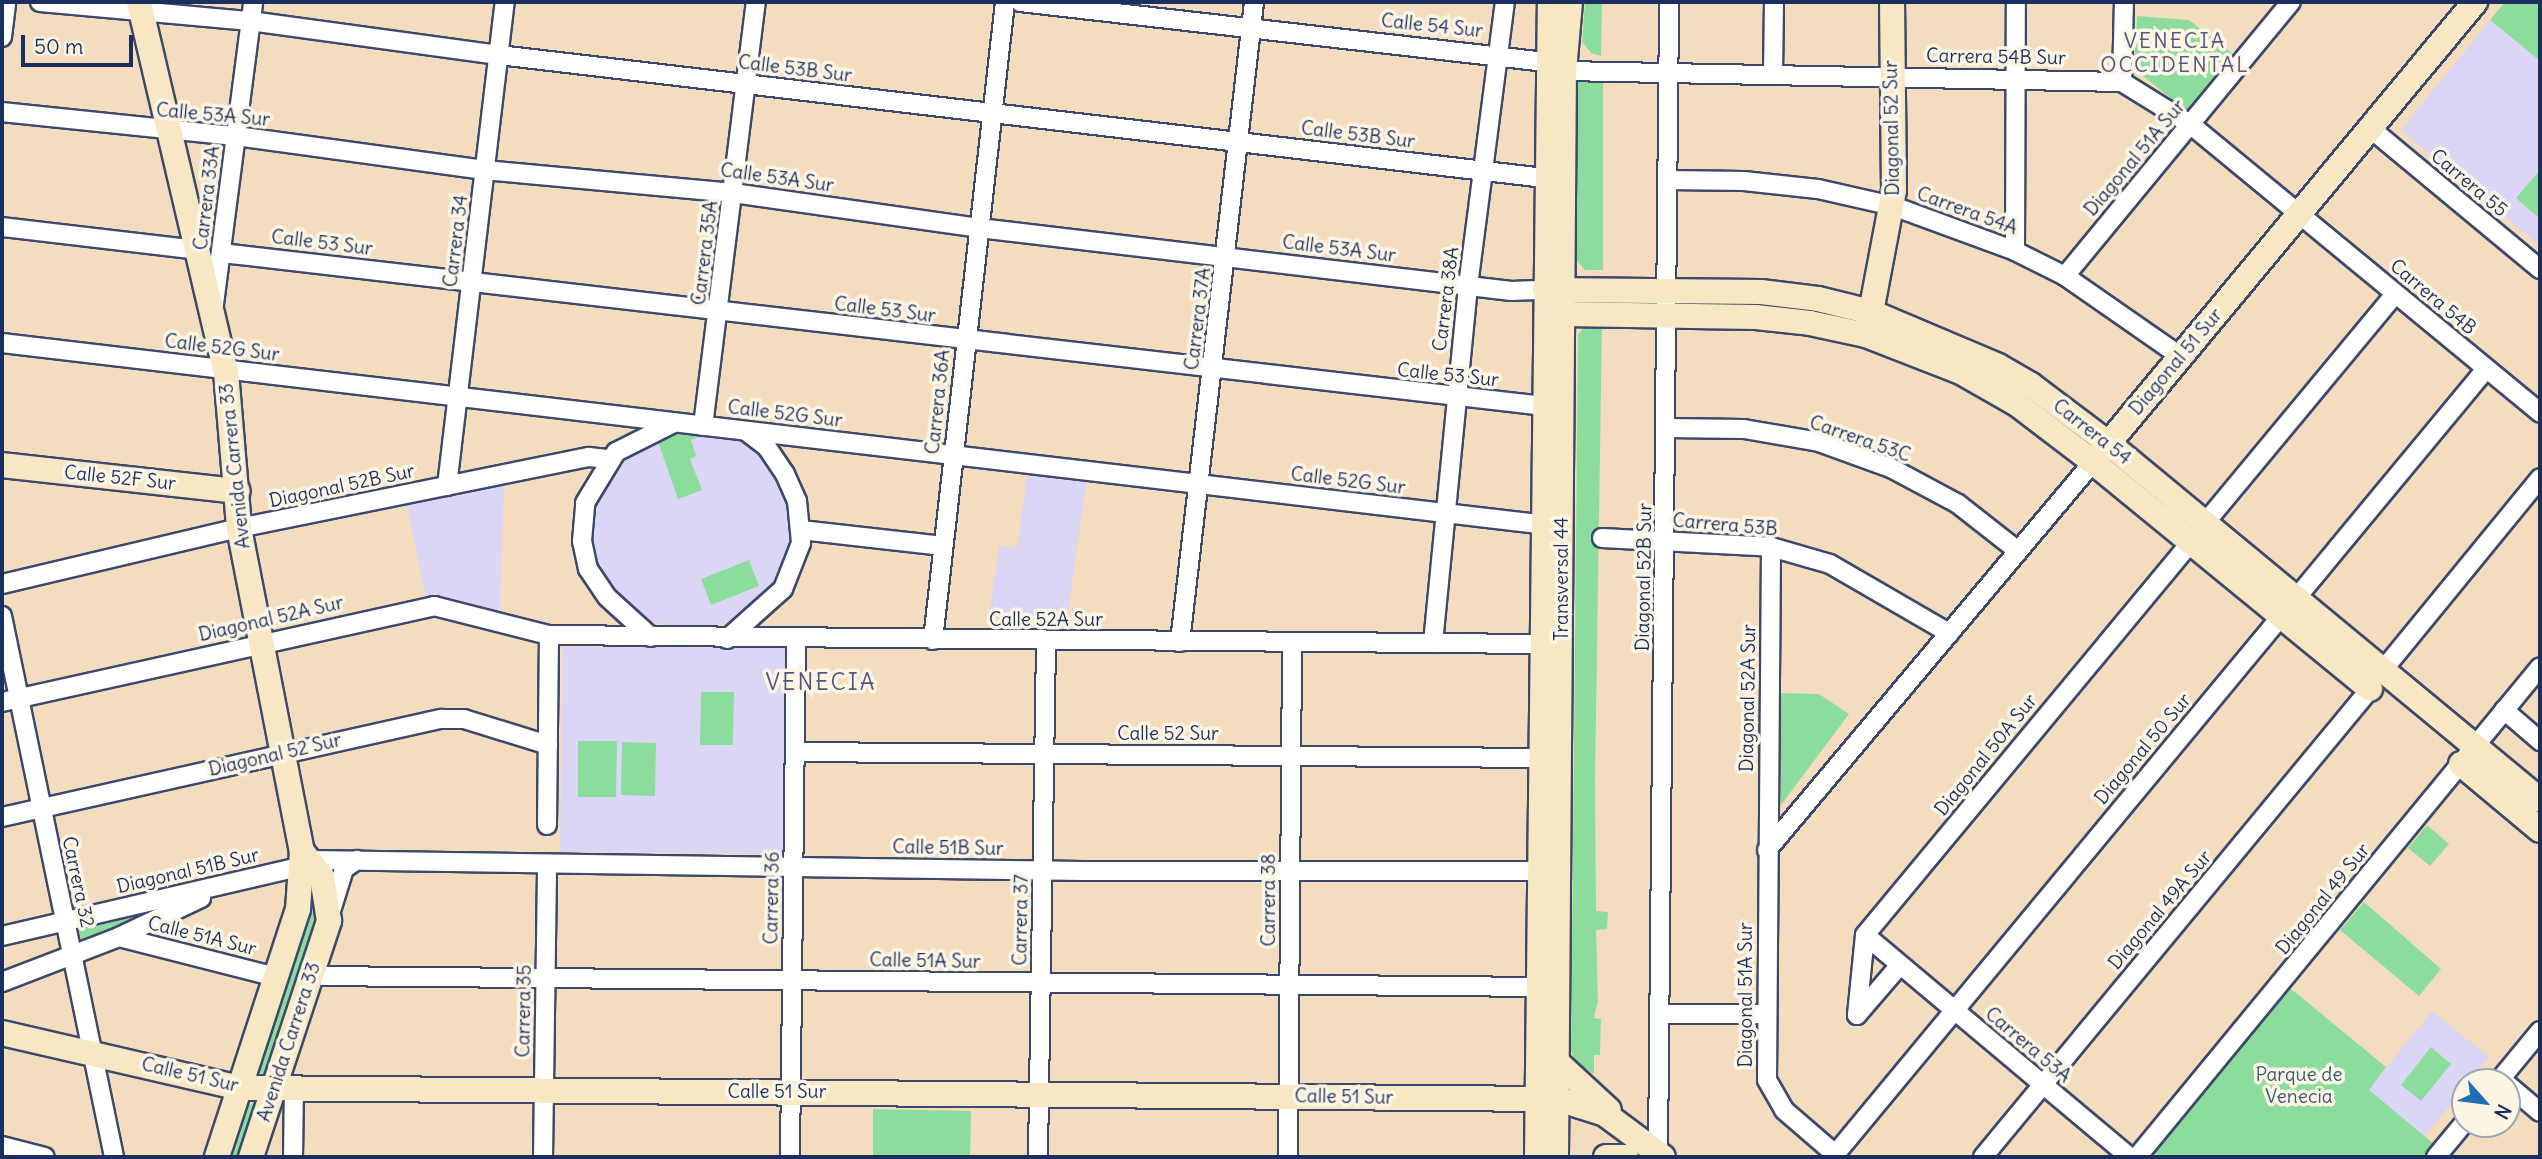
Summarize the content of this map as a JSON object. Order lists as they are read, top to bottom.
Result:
{
  "streets": {
    "street": [
      "Calle 54 Sur",
      "Carrera 54B Sur",
      "Calle 53B Sur",
      "Calle 53A Sur",
      "Diagonal 52 Sur",
      "Diagonal 51A Sur",
      "Carrera 55",
      "Carrera 33A",
      "Carrera 54A",
      "Carrera 34",
      "Calle 53 Sur",
      "Carrera 35A",
      "Carrera 54B",
      "Carrera 38A",
      "Carrera 37A",
      "Calle 52G Sur",
      "Diagonal 51 Sur",
      "Carrera 36A",
      "Carrera 54",
      "Carrera 53C",
      "Avenida Carrera 33",
      "Calle 52F Sur",
      "Diagonal 52B Sur",
      "Carrera 53B",
      "Transversal 44",
      "Diagonal 52A Sur",
      "Calle 52A Sur",
      "Calle 52 Sur",
      "Diagonal 50 Sur",
      "Diagonal 50A Sur",
      "Calle 51B Sur",
      "Diagonal 51B Sur",
      "Carrera 32",
      "Carrera 36",
      "Diagonal 49 Sur",
      "Carrera 38",
      "Diagonal 49A Sur",
      "Carrera 37",
      "Calle 51A Sur",
      "Carrera 35",
      "Carrera 53A",
      "Calle 51 Sur"
    ]
  },
  "crossings": [
    ["Calle 54 Sur", "Carrera 54B Sur"],
    ["Calle 54 Sur", "Carrera 38A"],
    ["Calle 54 Sur", "Carrera 37A"],
    ["Calle 54 Sur", "Transversal 44"],
    ["Carrera 54B Sur", "Diagonal 52 Sur"],
    ["Carrera 54B Sur", "Diagonal 51A Sur"],
    ["Carrera 54B Sur", "Carrera 54B"],
    ["Carrera 54B Sur", "Diagonal 51 Sur"],
    ["Carrera 54B Sur", "Diagonal 52B Sur"],
    ["Carrera 54B Sur", "Transversal 44"],
    ["Calle 53B Sur", "Carrera 33A"],
    ["Calle 53B Sur", "Carrera 34"],
    ["Calle 53B Sur", "Carrera 35A"],
    ["Calle 53B Sur", "Carrera 38A"],
    ["Calle 53B Sur", "Carrera 37A"],
    ["Calle 53B Sur", "Carrera 36A"],
    ["Calle 53B Sur", "Avenida Carrera 33"],
    ["Calle 53B Sur", "Transversal 44"],
    ["Calle 53A Sur", "Carrera 33A"],
    ["Calle 53A Sur", "Carrera 34"],
    ["Calle 53A Sur", "Carrera 35A"],
    ["Calle 53A Sur", "Carrera 38A"],
    ["Calle 53A Sur", "Carrera 37A"],
    ["Calle 53A Sur", "Carrera 36A"],
    ["Calle 53A Sur", "Carrera 54"],
    ["Calle 53A Sur", "Avenida Carrera 33"],
    ["Calle 53A Sur", "Transversal 44"],
    ["Diagonal 52 Sur", "Carrera 54A"],
    ["Diagonal 52 Sur", "Carrera 54"],
    ["Diagonal 52 Sur", "Avenida Carrera 33"],
    ["Diagonal 52 Sur", "Carrera 32"],
    ["Diagonal 51A Sur", "Carrera 54A"],
    ["Diagonal 51A Sur", "Diagonal 51 Sur"],
    ["Diagonal 51A Sur", "Diagonal 52A Sur"],
    ["Diagonal 51A Sur", "Diagonal 50 Sur"],
    ["Carrera 55", "Diagonal 51 Sur"],
    ["Carrera 33A", "Calle 53 Sur"],
    ["Carrera 33A", "Avenida Carrera 33"],
    ["Carrera 54A", "Diagonal 51 Sur"],
    ["Carrera 54A", "Diagonal 52B Sur"],
    ["Carrera 34", "Calle 53 Sur"],
    ["Carrera 34", "Calle 52G Sur"],
    ["Carrera 34", "Diagonal 52B Sur"],
    ["Calle 53 Sur", "Carrera 35A"],
    ["Calle 53 Sur", "Carrera 38A"],
    ["Calle 53 Sur", "Carrera 37A"],
    ["Calle 53 Sur", "Carrera 36A"],
    ["Calle 53 Sur", "Avenida Carrera 33"],
    ["Calle 53 Sur", "Transversal 44"],
    ["Carrera 35A", "Calle 52G Sur"],
    ["Carrera 35A", "Diagonal 52B Sur"],
    ["Carrera 35A", "Calle 52A Sur"],
    ["Carrera 54B", "Diagonal 51 Sur"],
    ["Carrera 54B", "Diagonal 50 Sur"],
    ["Carrera 54B", "Diagonal 50A Sur"],
    ["Carrera 38A", "Calle 52G Sur"],
    ["Carrera 38A", "Calle 52A Sur"],
    ["Carrera 37A", "Calle 52G Sur"],
    ["Carrera 37A", "Calle 52A Sur"],
    ["Calle 52G Sur", "Carrera 36A"],
    ["Calle 52G Sur", "Avenida Carrera 33"],
    ["Calle 52G Sur", "Diagonal 52B Sur"],
    ["Calle 52G Sur", "Transversal 44"],
    ["Calle 52G Sur", "Calle 52A Sur"],
    ["Diagonal 51 Sur", "Carrera 54"],
    ["Diagonal 51 Sur", "Carrera 53C"],
    ["Diagonal 51 Sur", "Carrera 53B"],
    ["Diagonal 51 Sur", "Diagonal 52A Sur"],
    ["Carrera 36A", "Calle 52A Sur"],
    ["Carrera 54", "Diagonal 52B Sur"],
    ["Carrera 54", "Transversal 44"],
    ["Carrera 54", "Diagonal 50 Sur"],
    ["Carrera 54", "Diagonal 50A Sur"],
    ["Carrera 54", "Diagonal 49 Sur"],
    ["Carrera 54", "Diagonal 49A Sur"],
    ["Carrera 53C", "Diagonal 52B Sur"],
    ["Avenida Carrera 33", "Calle 52F Sur"],
    ["Avenida Carrera 33", "Diagonal 52B Sur"],
    ["Avenida Carrera 33", "Diagonal 52A Sur"],
    ["Avenida Carrera 33", "Calle 51B Sur"],
    ["Avenida Carrera 33", "Diagonal 51B Sur"],
    ["Avenida Carrera 33", "Calle 51A Sur"],
    ["Avenida Carrera 33", "Calle 51 Sur"],
    ["Diagonal 52B Sur", "Carrera 53B"],
    ["Diagonal 52B Sur", "Calle 52A Sur"],
    ["Carrera 53B", "Diagonal 52A Sur"],
    ["Transversal 44", "Calle 52A Sur"],
    ["Transversal 44", "Calle 52 Sur"],
    ["Transversal 44", "Calle 51B Sur"],
    ["Transversal 44", "Calle 51A Sur"],
    ["Transversal 44", "Calle 51 Sur"],
    ["Diagonal 52A Sur", "Calle 52A Sur"],
    ["Diagonal 52A Sur", "Carrera 32"],
    ["Calle 52A Sur", "Carrera 36"],
    ["Calle 52A Sur", "Carrera 38"],
    ["Calle 52A Sur", "Carrera 37"],
    ["Calle 52 Sur", "Carrera 36"],
    ["Calle 52 Sur", "Carrera 38"],
    ["Calle 52 Sur", "Carrera 37"],
    ["Diagonal 50 Sur", "Carrera 53A"],
    ["Diagonal 50A Sur", "Carrera 53A"],
    ["Calle 51B Sur", "Diagonal 51B Sur"],
    ["Calle 51B Sur", "Carrera 36"],
    ["Calle 51B Sur", "Carrera 38"],
    ["Calle 51B Sur", "Carrera 37"],
    ["Calle 51B Sur", "Carrera 35"],
    ["Diagonal 51B Sur", "Carrera 32"],
    ["Carrera 32", "Calle 51 Sur"],
    ["Carrera 36", "Calle 51A Sur"],
    ["Carrera 36", "Calle 51 Sur"],
    ["Carrera 38", "Calle 51A Sur"],
    ["Carrera 38", "Calle 51 Sur"],
    ["Diagonal 49A Sur", "Carrera 53A"],
    ["Carrera 37", "Calle 51A Sur"],
    ["Carrera 37", "Calle 51 Sur"],
    ["Calle 51A Sur", "Carrera 35"],
    ["Carrera 35", "Calle 51 Sur"]
  ],
  "districts": ["VENECIA OCCIDENTAL", "VENECIA"],
  "parks": ["Parque de Venecia"],
  "scale_bar": "50 m",
  "north": "bottom right"
}
